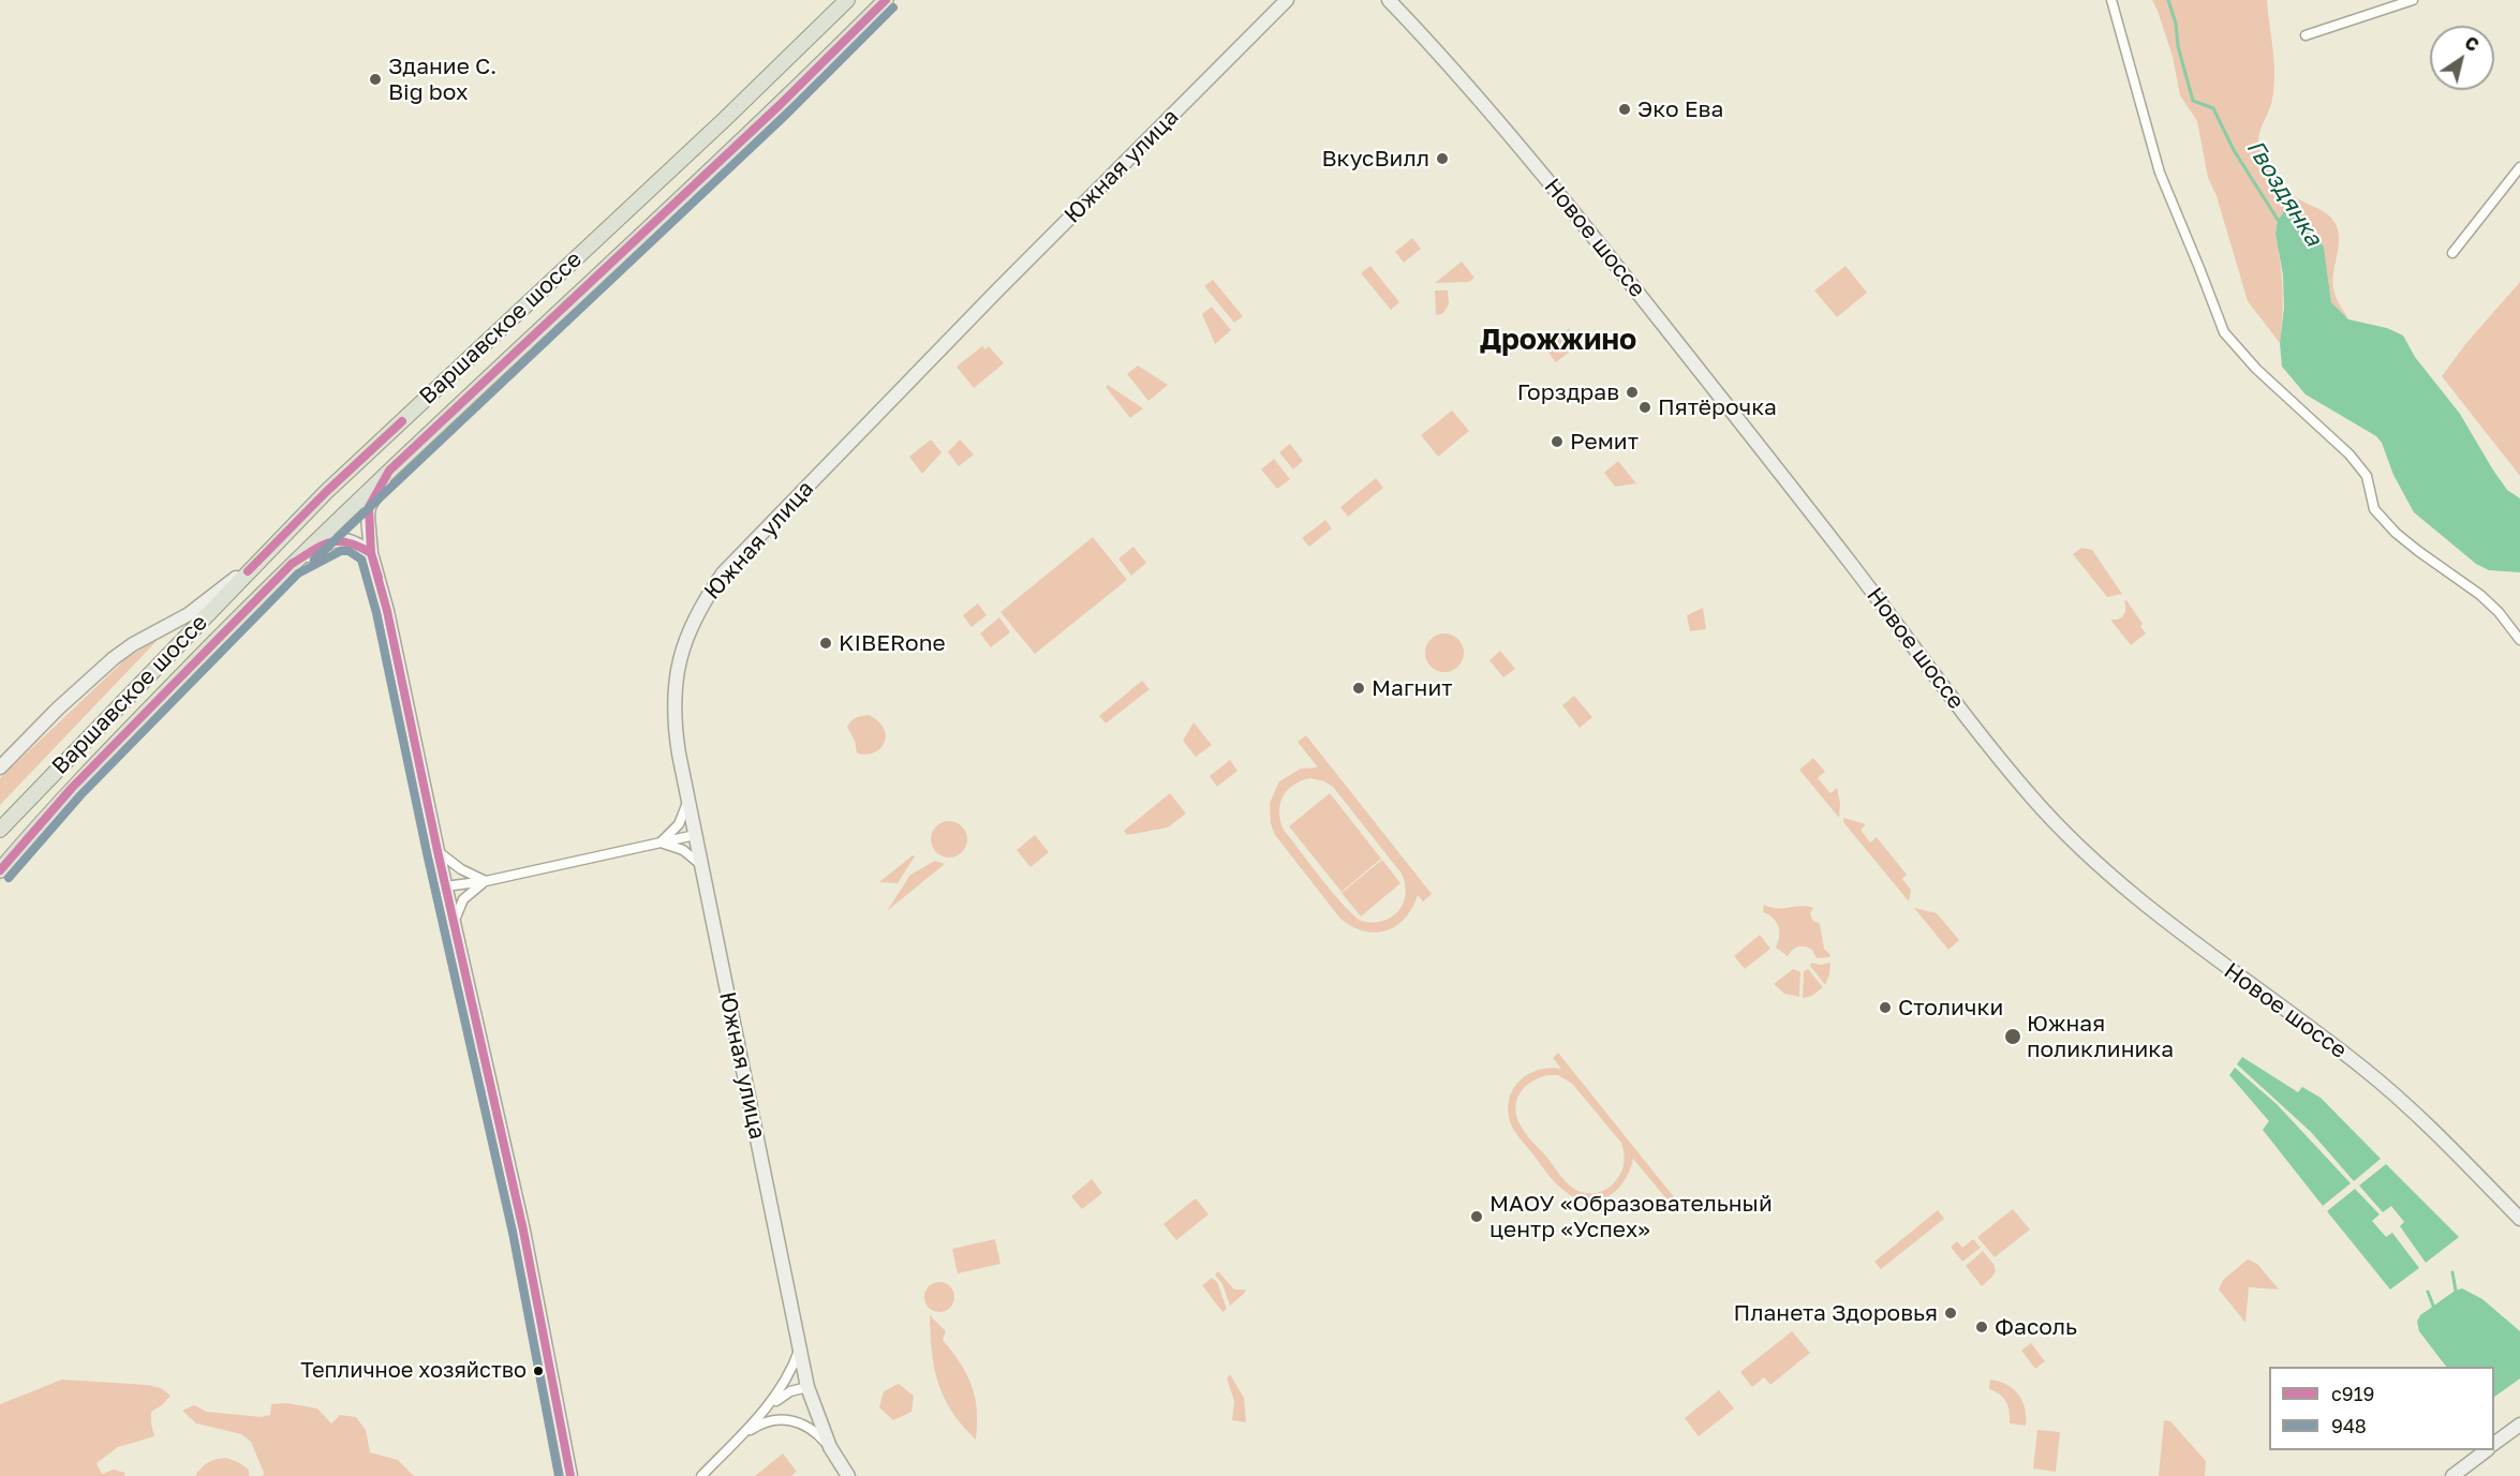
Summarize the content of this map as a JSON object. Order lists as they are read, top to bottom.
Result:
{
  "streets": {
    "main road": ["Варшавское шоссе"],
    "street": ["Южная улица", "Новое шоссе"]
  },
  "districts": ["Дрожжино"],
  "water": ["Гвоздянка"],
  "places": [
    "Здание C. Big box",
    "Эко Ева",
    "ВкусВилл",
    "Горздрав",
    "Пятёрочка",
    "Ремит",
    "KIBERone",
    "Магнит",
    "Столички",
    "Южная поликлиника",
    "МАОУ «Образовательный центр «Успех»",
    "Планета Здоровья",
    "Фасоль",
    "Тепличное хозяйство"
  ],
  "lines": ["transit line с919", "transit line 948"],
  "legend": ["с919", "948"],
  "north": "top right"
}
